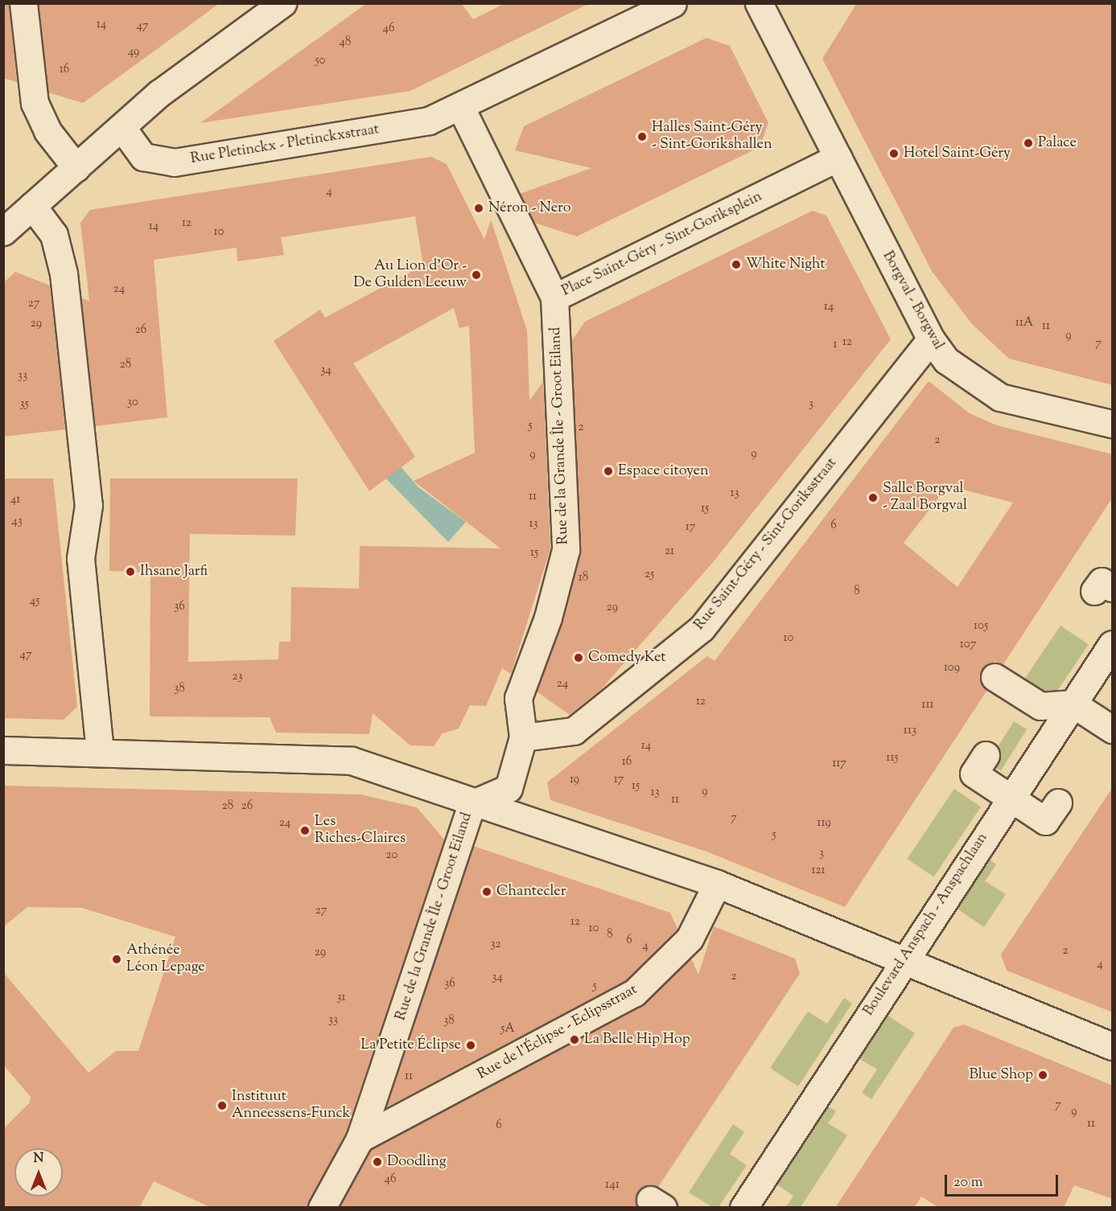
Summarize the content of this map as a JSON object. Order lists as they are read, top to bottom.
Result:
{
  "streets": {
    "street": [
      "Rue Pletinckx - Pletinckxstraat",
      "Place Saint-Géry - Sint-Goriksplein",
      "Borgval - Borgwal",
      "Rue de la Grande Île - Groot Eiland",
      "Rue Saint-Géry - Sint-Goriksstraat",
      "Boulevard Anspach - Anspachlaan",
      "Rue de l'Éclipse - Eclipsstraat"
    ]
  },
  "crossings": [
    ["Rue Pletinckx - Pletinckxstraat", "Place Saint-Géry - Sint-Goriksplein"],
    ["Place Saint-Géry - Sint-Goriksplein", "Borgval - Borgwal"],
    ["Place Saint-Géry - Sint-Goriksplein", "Rue de la Grande Île - Groot Eiland"],
    ["Borgval - Borgwal", "Rue Saint-Géry - Sint-Goriksstraat"],
    ["Rue de la Grande Île - Groot Eiland", "Rue Saint-Géry - Sint-Goriksstraat"],
    ["Rue de la Grande Île - Groot Eiland", "Rue de l'Éclipse - Eclipsstraat"]
  ],
  "places": [
    "Halles Saint-Géry - Sint-Gorikshallen",
    "Palace",
    "Hotel Saint-Géry",
    "Néron - Nero",
    "White Night",
    "Au Lion d'Or - De Gulden Leeuw",
    "Espace citoyen",
    "Salle Borgval - Zaal Borgval",
    "Ihsane Jarfi",
    "Comedy Ket",
    "Les Riches-Claires",
    "Chantecler",
    "Athénée Léon Lepage",
    "La Belle Hip Hop",
    "La Petite Éclipse",
    "Blue Shop",
    "Instituut Anneessens-Funck",
    "Doodling"
  ],
  "house_numbers": [
    "14",
    "47",
    "46",
    "48",
    "49",
    "50",
    "16",
    "4",
    "12",
    "14",
    "10",
    "24",
    "27",
    "14",
    "11A",
    "29",
    "11",
    "26",
    "9",
    "12",
    "7",
    "1",
    "28",
    "34",
    "33",
    "30",
    "35",
    "3",
    "5",
    "2",
    "2",
    "9",
    "9",
    "13",
    "11",
    "41",
    "15",
    "43",
    "13",
    "6",
    "17",
    "21",
    "15",
    "25",
    "18",
    "8",
    "45",
    "36",
    "29",
    "105",
    "10",
    "107",
    "47",
    "109",
    "23",
    "24",
    "38",
    "12",
    "111",
    "113",
    "14",
    "115",
    "16",
    "117",
    "19",
    "17",
    "15",
    "9",
    "13",
    "11",
    "28",
    "26",
    "7",
    "24",
    "119",
    "5",
    "3",
    "20",
    "121",
    "27",
    "12",
    "10",
    "8",
    "6",
    "32",
    "4",
    "2",
    "29",
    "4",
    "2",
    "34",
    "36",
    "5",
    "31",
    "33",
    "38",
    "5A",
    "11",
    "7",
    "9",
    "11",
    "6",
    "46",
    "141"
  ],
  "scale_bar": "20 m",
  "north": "top"
}
